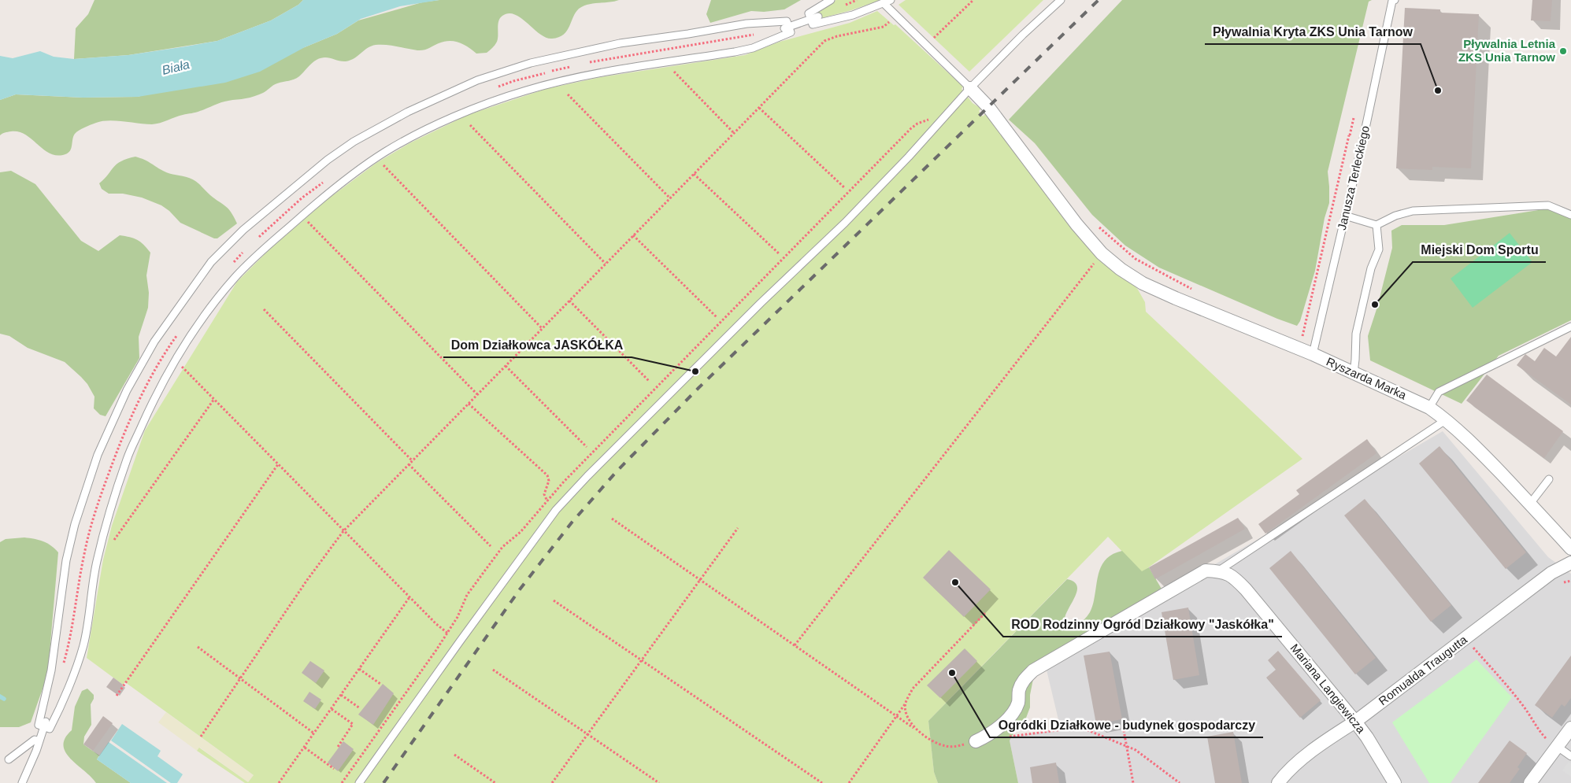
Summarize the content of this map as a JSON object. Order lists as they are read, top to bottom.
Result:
{
  "streets": {
    "street": ["Ryszarda Marka", "Romualda Traugutta", "Mariana Langiewicza"],
    "lane": ["Janusza Terleckiego"]
  },
  "crossings": [
    ["Janusza Terleckiego", "Ryszarda Marka"],
    ["Romualda Traugutta", "Mariana Langiewicza"]
  ],
  "water": ["Biała"],
  "places": [
    "Pływalnia Letnia ZKS Unia Tarnow",
    "Pływalnia Kryta ZKS Unia Tarnow",
    "Miejski Dom Sportu",
    "Dom Działkowca JASKÓŁKA",
    "ROD Rodzinny Ogród Działkowy \"Jaskółka\"",
    "Ogródki Działkowe - budynek gospodarczy"
  ]
}
